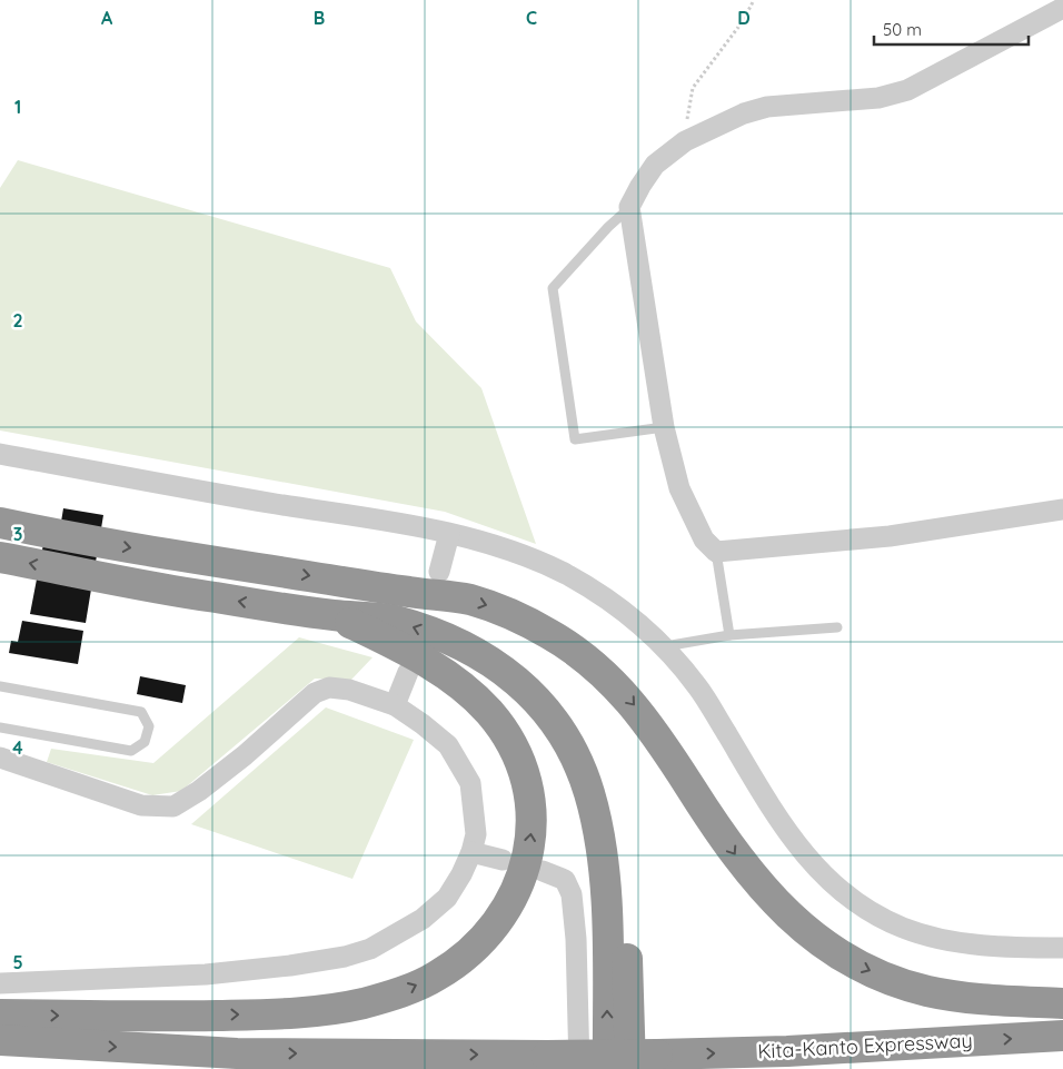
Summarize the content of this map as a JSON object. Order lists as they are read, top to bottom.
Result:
{
  "streets": {
    "highway": ["Kita-Kanto Expressway"]
  },
  "one_way": ["Kita-Kanto Expressway"],
  "scale_bar": "50 m",
  "grid": {
    "columns": [
      "A",
      "B",
      "C",
      "D"
    ],
    "rows": [
      "1",
      "2",
      "3",
      "4",
      "5"
    ]
  }
}
